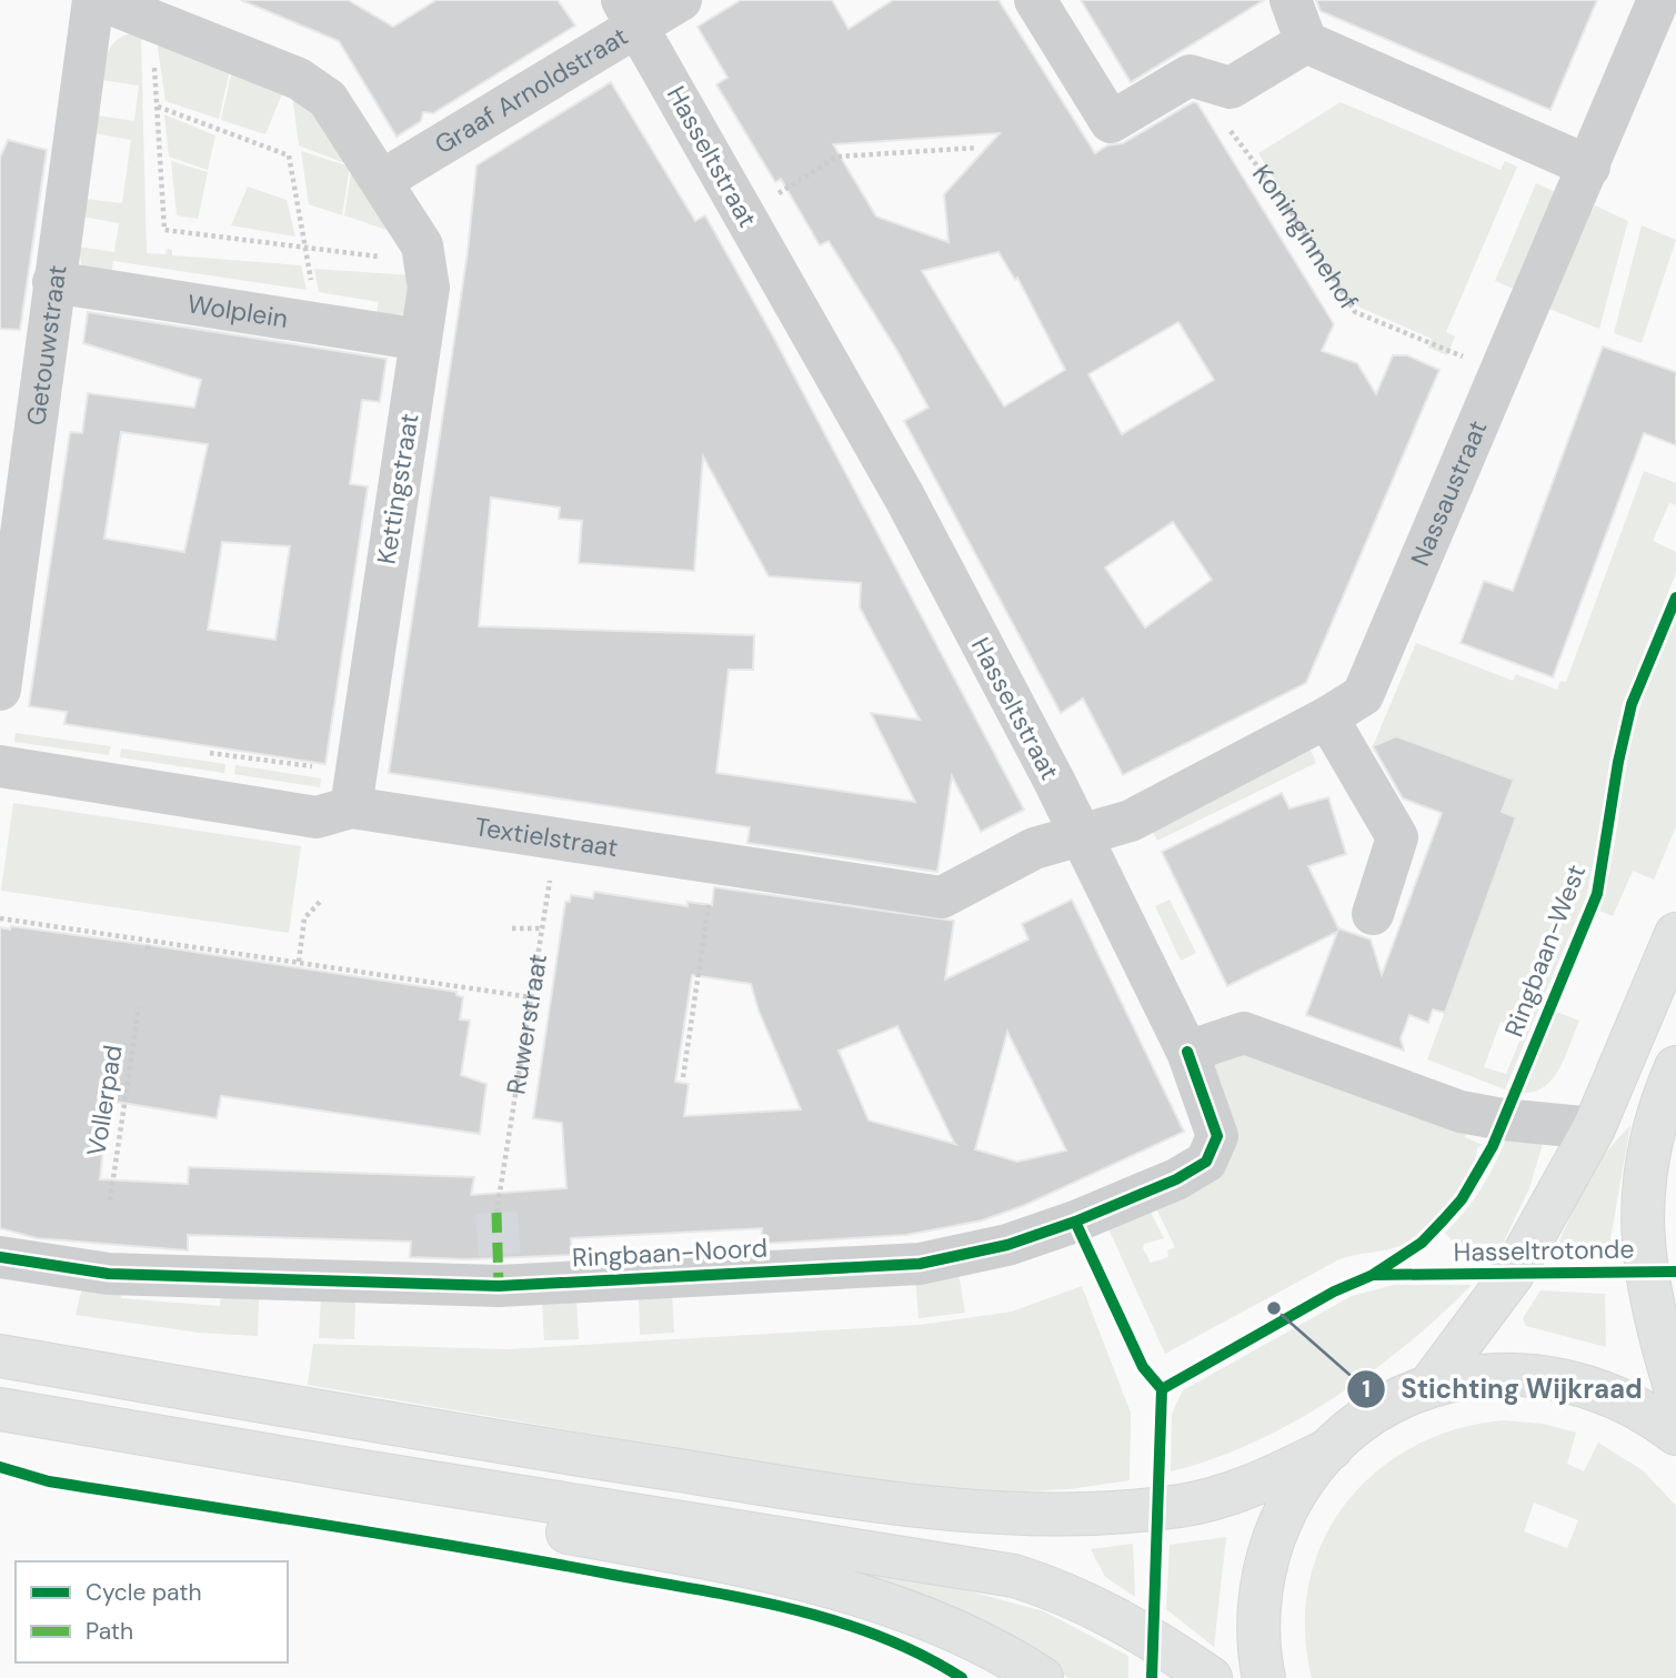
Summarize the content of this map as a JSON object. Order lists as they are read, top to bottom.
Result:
{
  "streets": {
    "street": [
      "Graaf Arnoldstraat",
      "Hasseltstraat",
      "Wolplein",
      "Getouwstraat",
      "Kettingstraat",
      "Nassaustraat",
      "Textielstraat",
      "Ringbaan-Noord"
    ],
    "path": ["Koninginnehof", "Ruwerstraat", "Vollerpad"],
    "cycle path": ["Ringbaan-West", "Hasseltrotonde"]
  },
  "crossings": [
    ["Graaf Arnoldstraat", "Hasseltstraat"],
    ["Graaf Arnoldstraat", "Kettingstraat"],
    ["Hasseltstraat", "Nassaustraat"],
    ["Hasseltstraat", "Textielstraat"],
    ["Hasseltstraat", "Ringbaan-Noord"],
    ["Koninginnehof", "Nassaustraat"],
    ["Wolplein", "Getouwstraat"],
    ["Wolplein", "Kettingstraat"],
    ["Kettingstraat", "Textielstraat"],
    ["Nassaustraat", "Textielstraat"],
    ["Textielstraat", "Ruwerstraat"]
  ],
  "places": ["Stichting Wijkraad"],
  "legend": ["Cycle path", "Path"]
}
